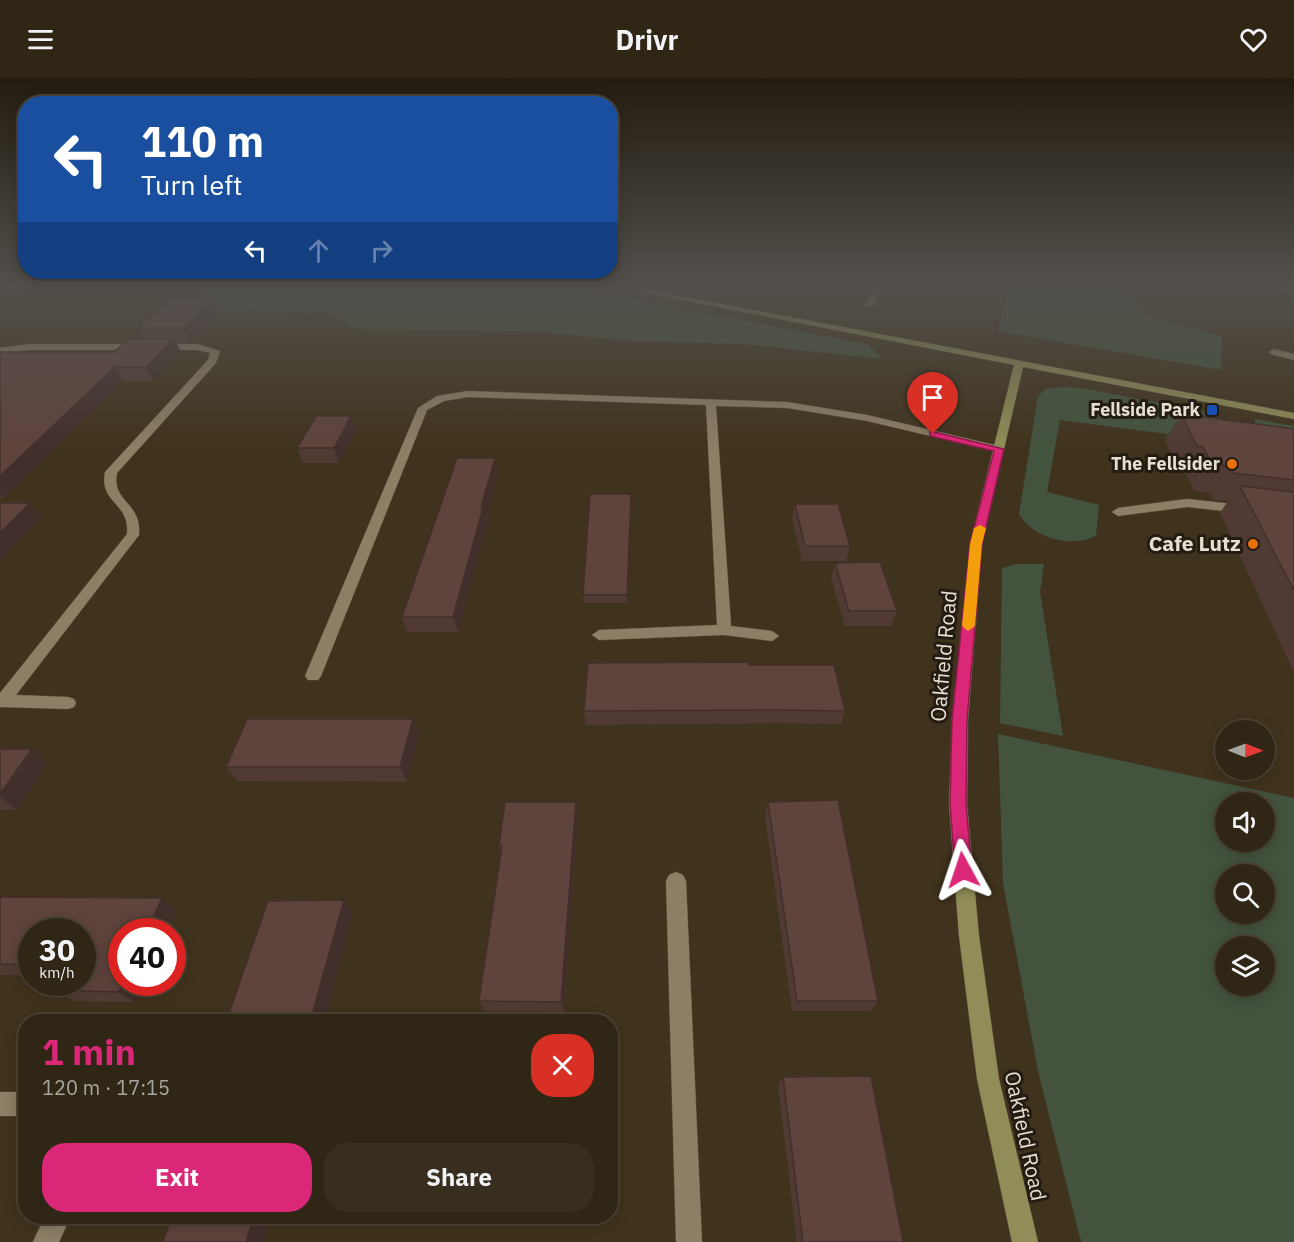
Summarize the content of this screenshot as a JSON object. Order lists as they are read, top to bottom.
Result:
{
  "streets": {
    "street": ["Oakfield Road"]
  },
  "places": {
    "transit": ["Fellside Park"],
    "other": ["The Fellsider", "Cafe Lutz"]
  },
  "north": "right",
  "page": {
    "header": "Drivr",
    "turn": ["110 m", "Turn left"],
    "speed": "30 km/h",
    "limit": "40",
    "heading": ["1 min", "120 m · 17:15"],
    "buttons": ["Exit", "Share"]
  }
}
